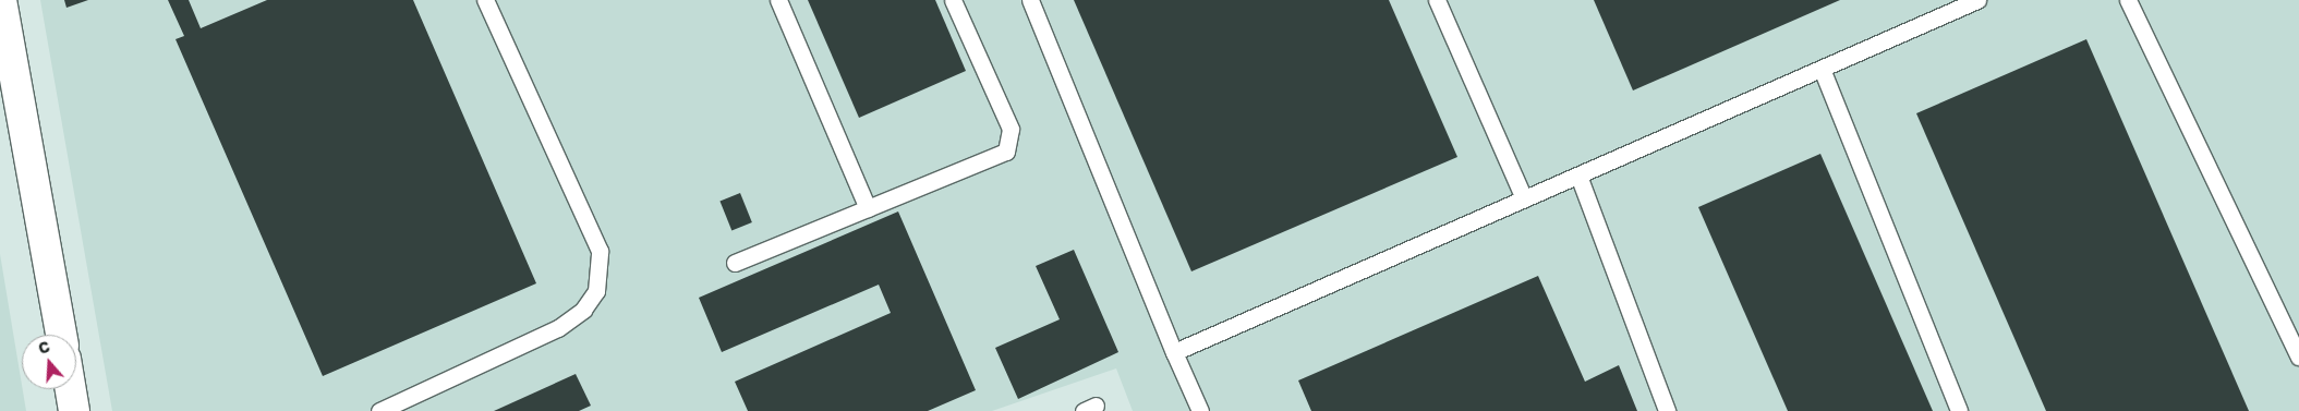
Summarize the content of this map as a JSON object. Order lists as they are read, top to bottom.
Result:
{
  "north": "top"
}
